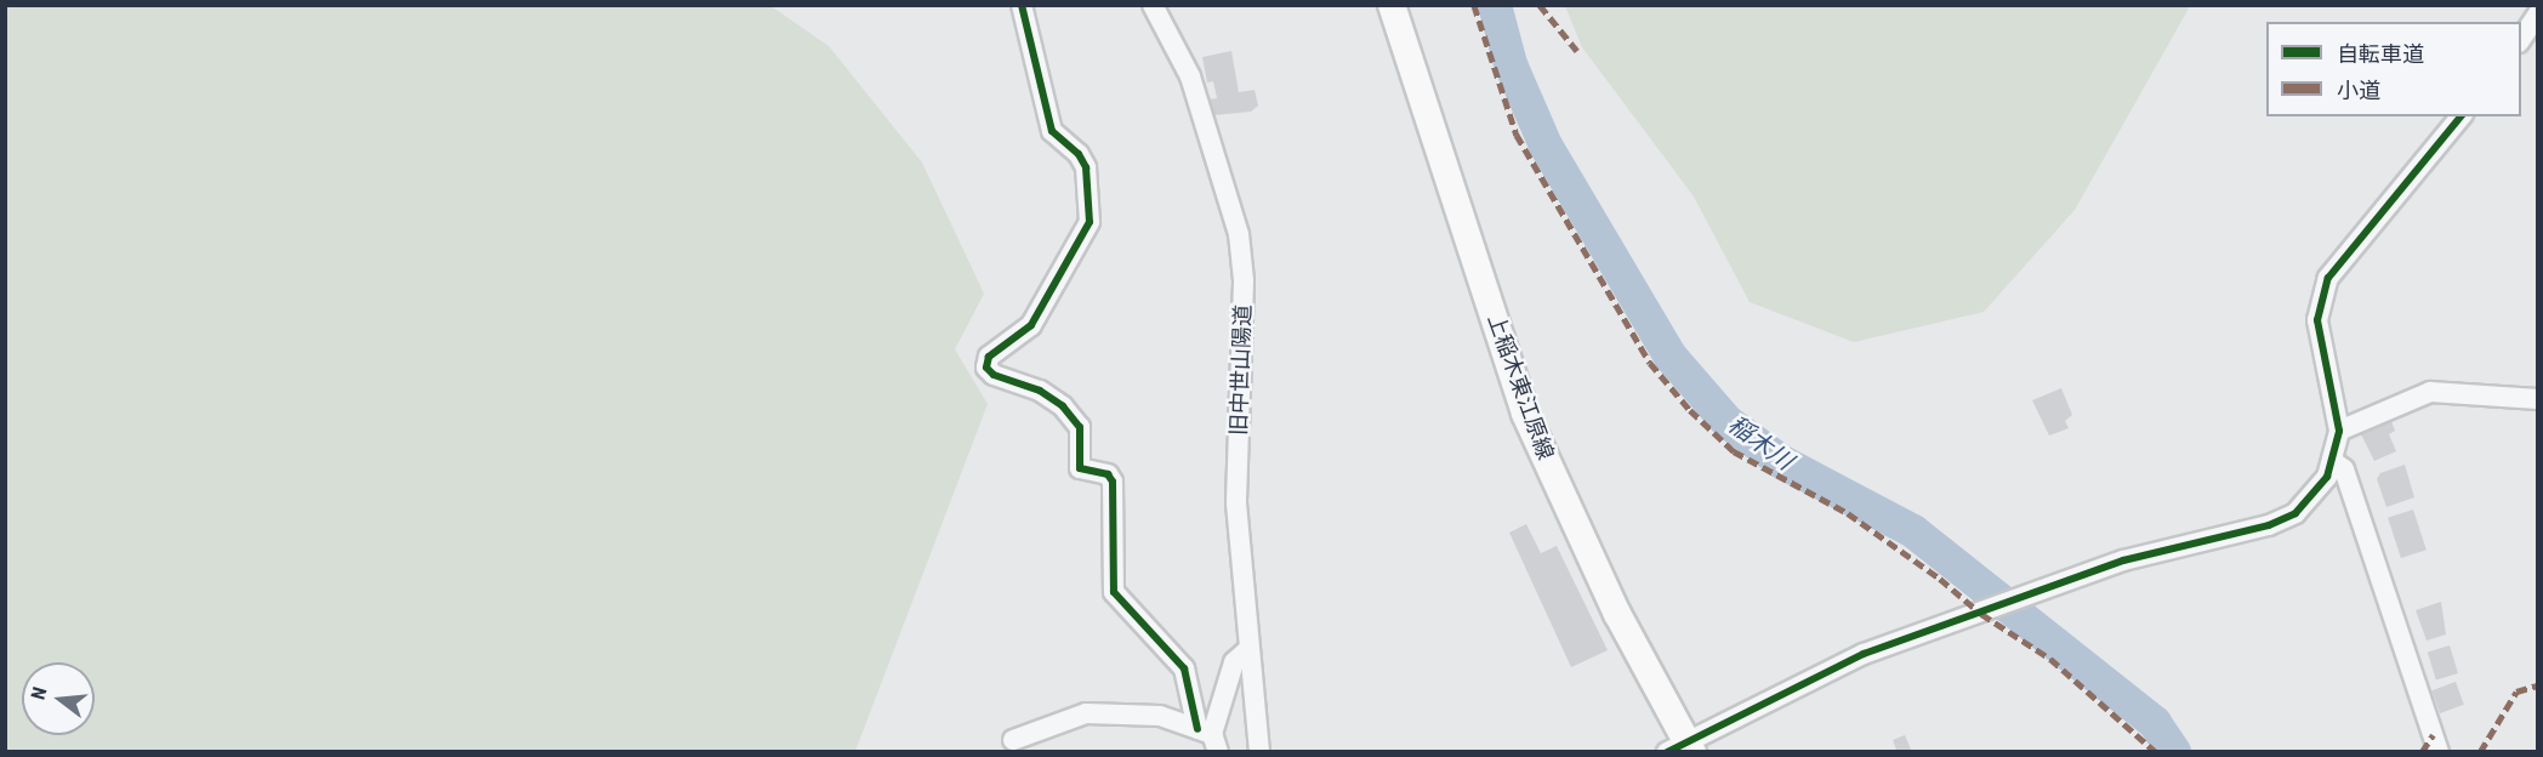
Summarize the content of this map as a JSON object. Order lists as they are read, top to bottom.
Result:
{
  "streets": {
    "main road": ["上稲木東江原線"],
    "street": ["旧中世山陽道"]
  },
  "water": ["稲木川"],
  "legend": ["自転車道", "小道"],
  "north": "left"
}
